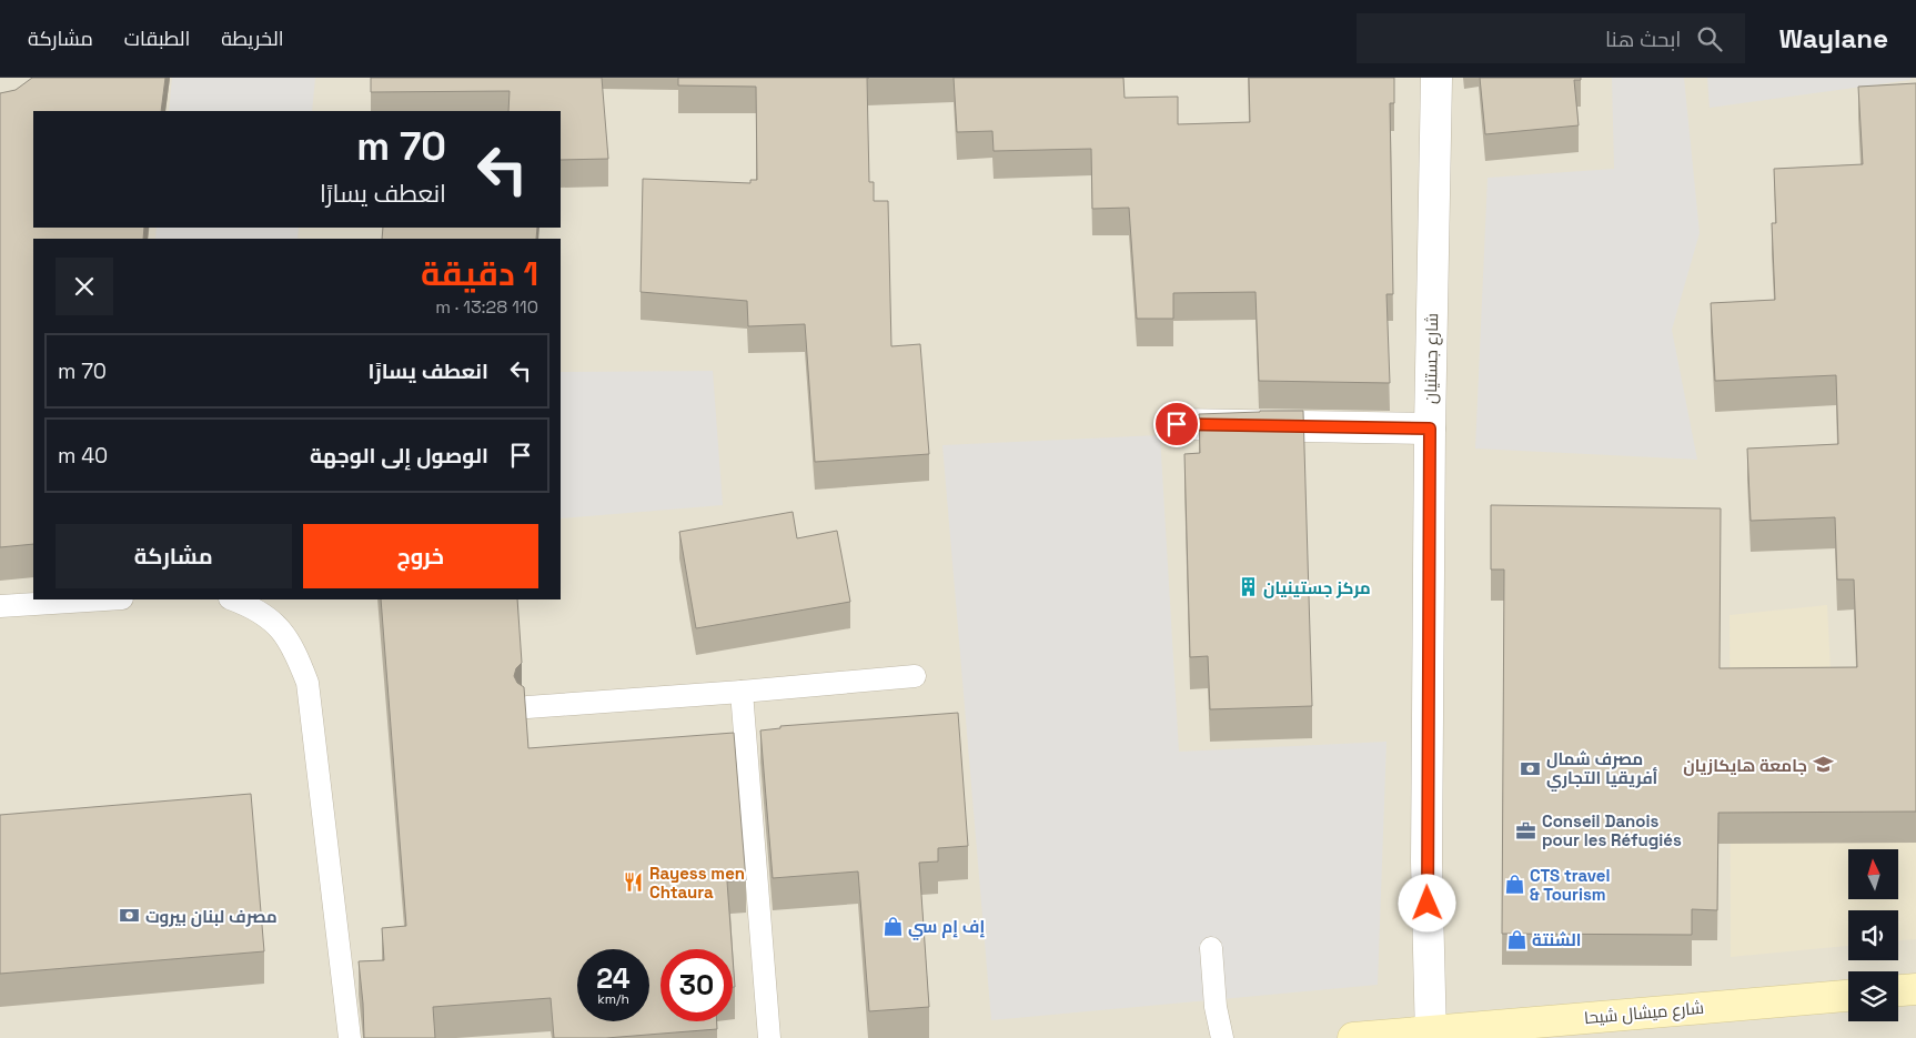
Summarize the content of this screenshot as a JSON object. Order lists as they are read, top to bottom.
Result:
{
  "streets": {
    "main road": ["شارع ميشال شيحا"],
    "street": ["شارع جستنيان"]
  },
  "crossings": [
    ["شارع جستنيان", "شارع ميشال شيحا"]
  ],
  "places": {
    "building": ["مركز جستينيان"],
    "school or university": ["جامعة هايكازيان"],
    "bank": ["مصرف شمال أفريقيا التجاري", "مصرف لبنان بيروت"],
    "office": ["Conseil Danois pour les Réfugiés"],
    "restaurant": ["Rayess men Chtaura"],
    "shop": ["CTS travel & Tourism", "إف إم سي", "الشنتة"]
  },
  "north": "top",
  "page": {
    "header": "Waylane",
    "search": "ابحث هنا",
    "nav": ["الخريطة", "الطبقات", "مشاركة"],
    "turn": ["70 m", "انعطف يسارًا"],
    "heading": ["1 دقيقة", "110 m · 13:28"],
    "list": [
      {
        "name": "انعطف يسارًا",
        "value": "70 m"
      },
      {
        "name": "الوصول إلى الوجهة",
        "value": "40 m"
      }
    ],
    "buttons": ["خروج", "مشاركة"],
    "speed": "24 km/h",
    "limit": "30"
  }
}
